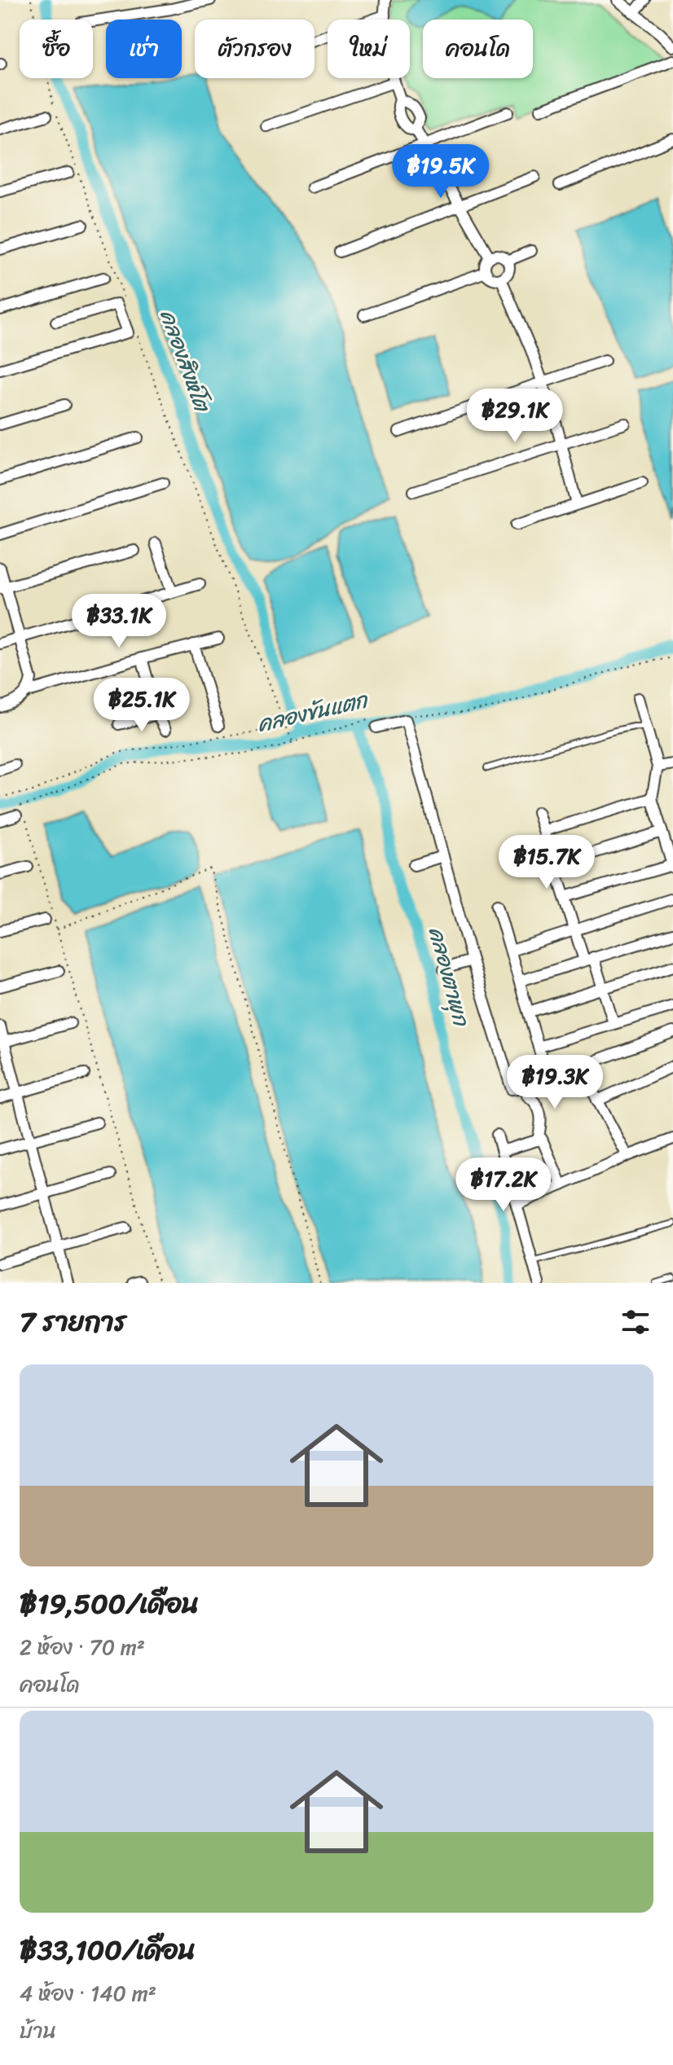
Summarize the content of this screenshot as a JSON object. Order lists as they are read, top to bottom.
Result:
{
  "water": ["คลองสิงห์โต", "คลองขันแตก", "คลองตาพุก"],
  "page": {
    "chip": [
      "ซื้อ",
      "เช่า",
      "ตัวกรอง",
      "ใหม่",
      "คอนโด"
    ],
    "price": [
      "฿19.5K",
      "฿29.1K",
      "฿33.1K",
      "฿25.1K",
      "฿15.7K",
      "฿19.3K",
      "฿17.2K"
    ],
    "heading": "7 รายการ",
    "list": [
      {
        "name": "฿19,500/เดือน",
        "note": "2 ห้อง · 70 m² · คอนโด"
      },
      {
        "name": "฿33,100/เดือน",
        "note": "4 ห้อง · 140 m² · บ้าน"
      }
    ]
  }
}
